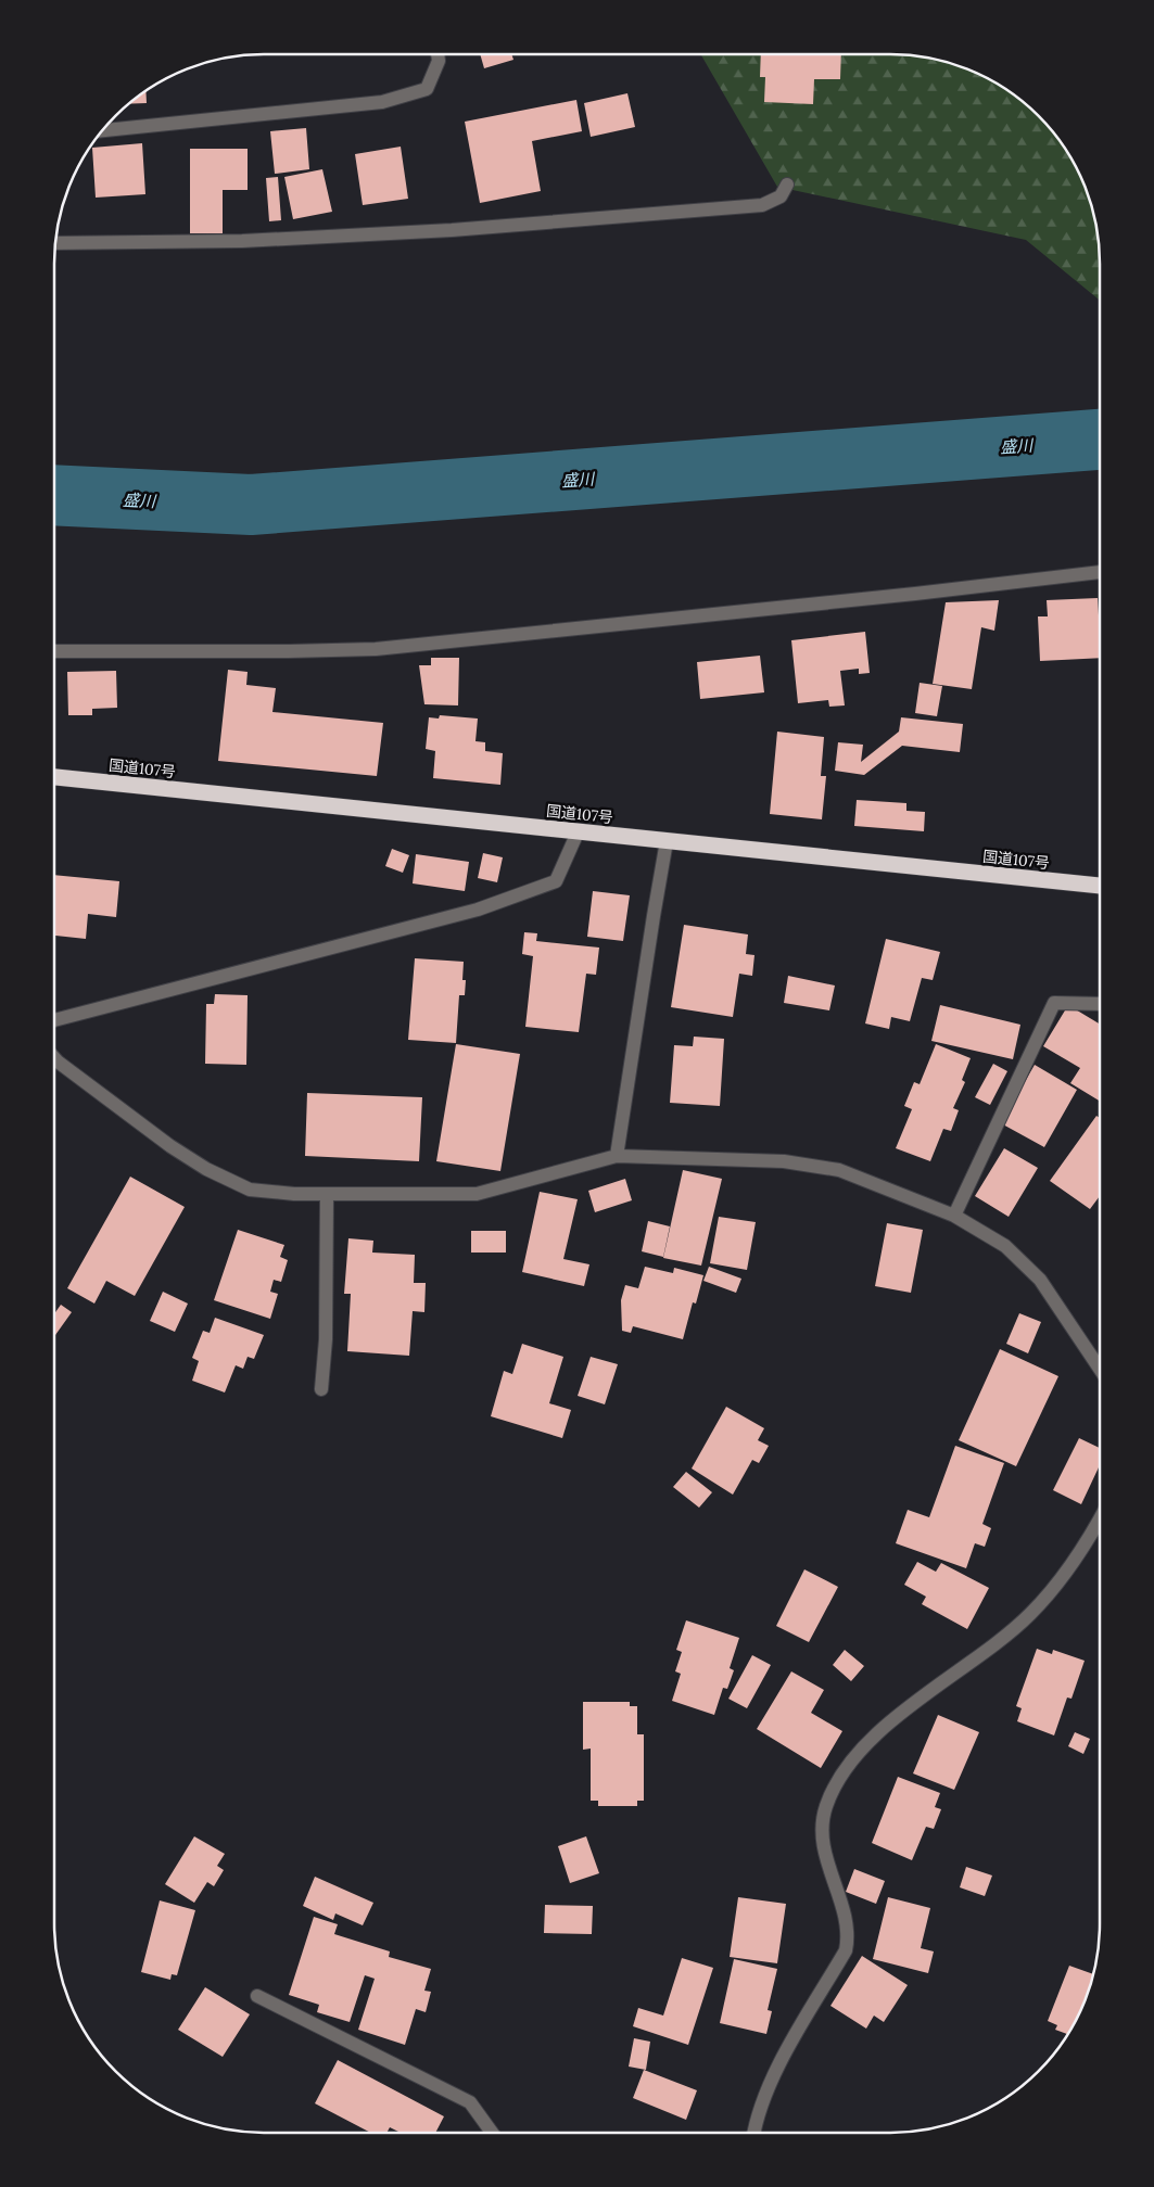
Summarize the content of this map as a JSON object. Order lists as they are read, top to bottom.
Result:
{
  "streets": {
    "highway": ["国道107号"]
  },
  "water": ["盛川"]
}
